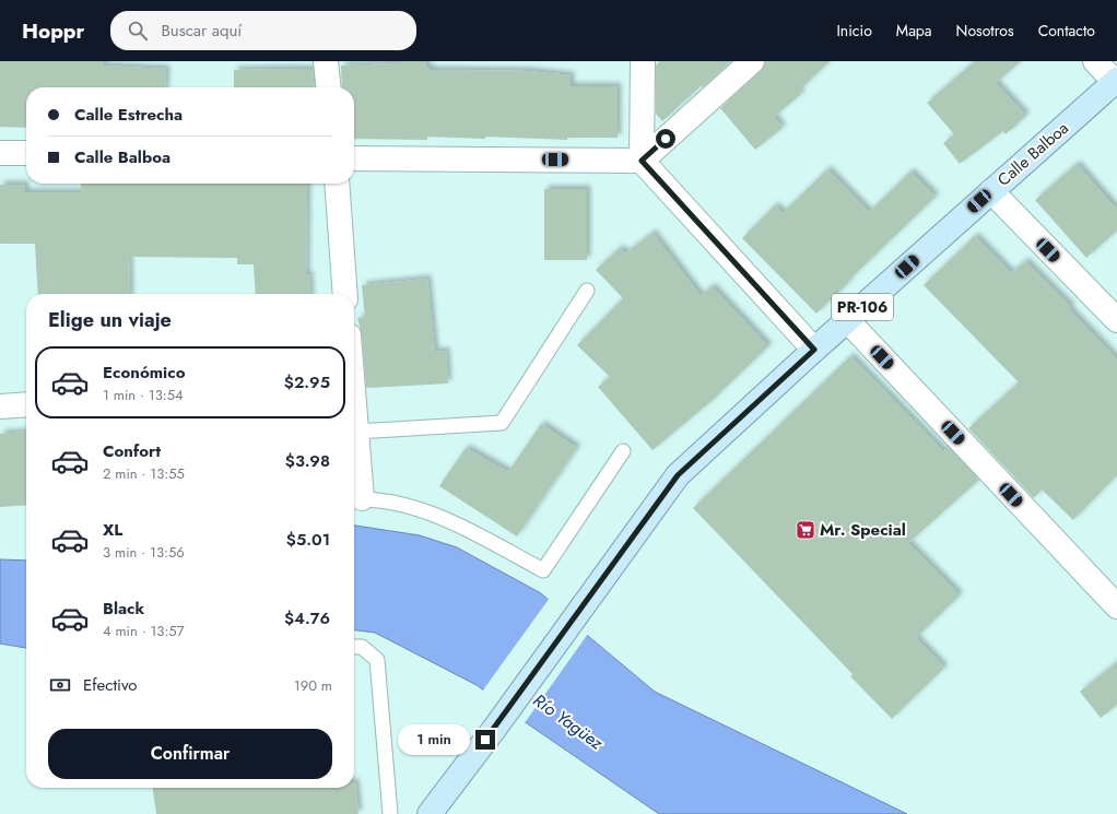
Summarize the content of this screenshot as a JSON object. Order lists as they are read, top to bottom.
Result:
{
  "streets": {
    "main road": ["Calle Balboa", "PR-106"]
  },
  "water": ["Río Yagüez"],
  "places": {
    "supermarket": ["Mr. Special"]
  },
  "page": {
    "header": "Hoppr",
    "search": "Buscar aquí",
    "nav": [
      "Inicio",
      "Mapa",
      "Nosotros",
      "Contacto"
    ],
    "banner": ["Calle Estrecha", "Calle Balboa"],
    "heading": "Elige un viaje",
    "list": [
      {
        "name": "Económico",
        "note": "1 min · 13:54",
        "value": "$2.95"
      },
      {
        "name": "Confort",
        "note": "2 min · 13:55",
        "value": "$3.98"
      },
      {
        "name": "XL",
        "note": "3 min · 13:56",
        "value": "$5.01"
      },
      {
        "name": "Black",
        "note": "4 min · 13:57",
        "value": "$4.76"
      }
    ],
    "pay": ["Efectivo", "190 m"],
    "buttons": "Confirmar",
    "bubble": "1 min"
  }
}
